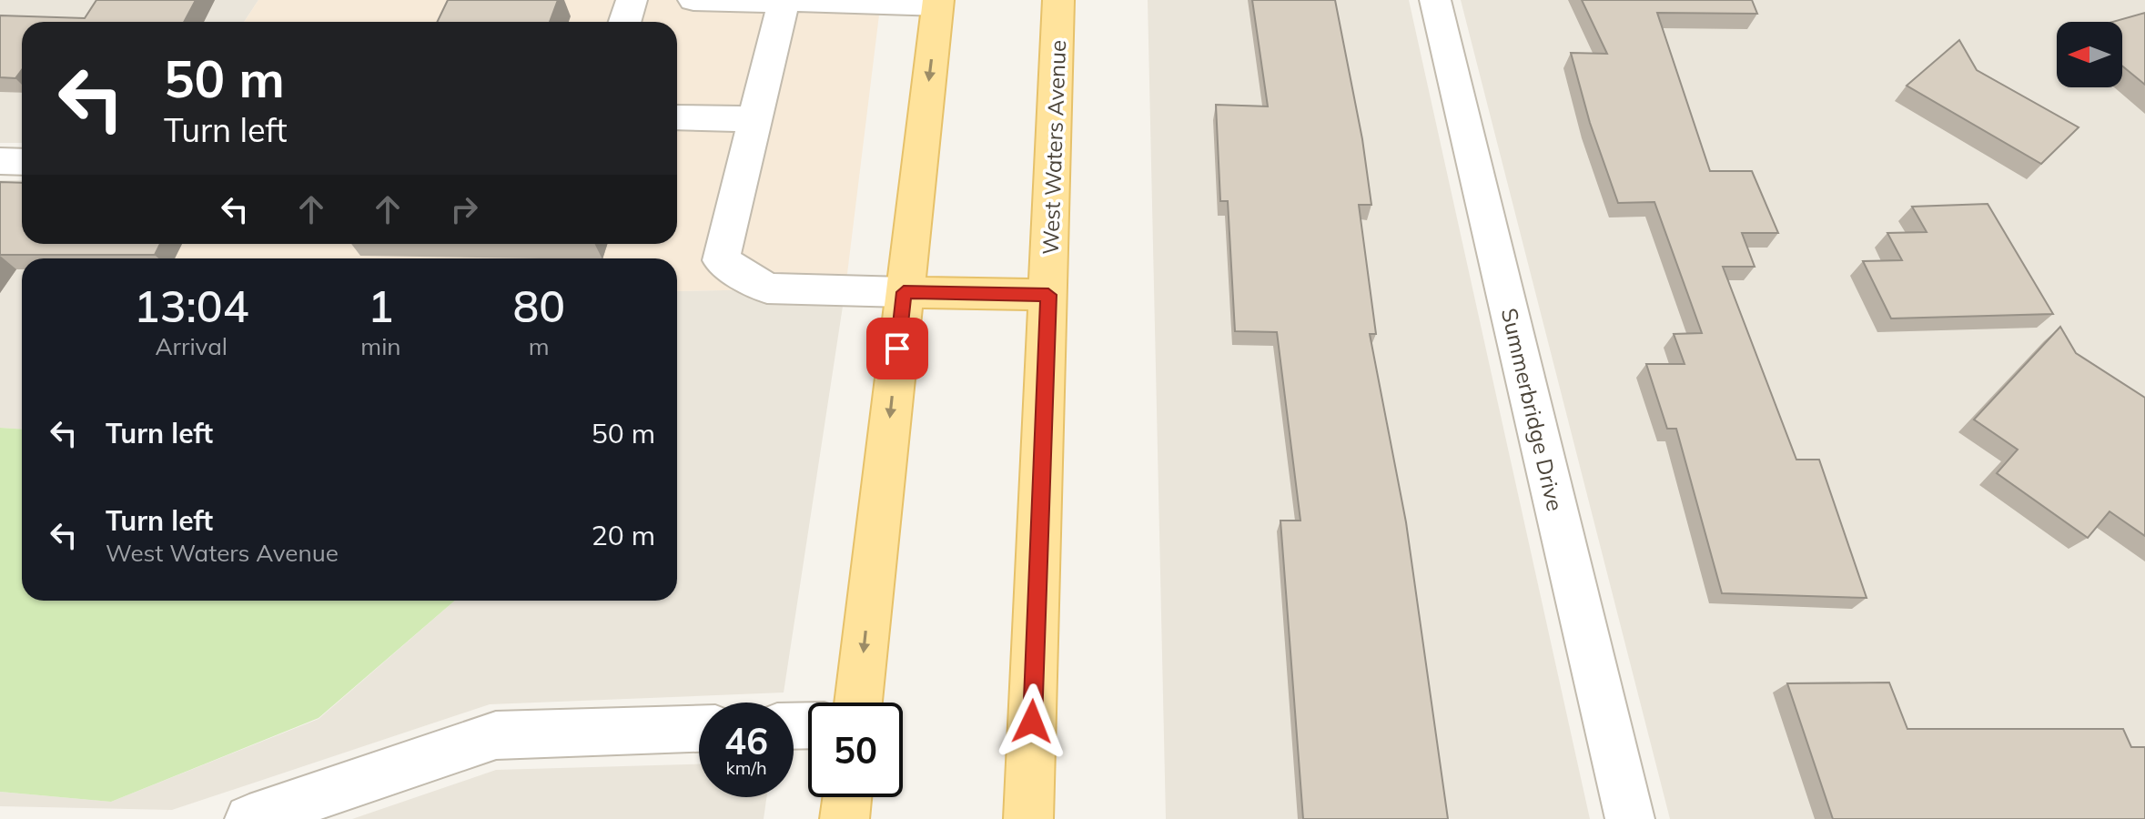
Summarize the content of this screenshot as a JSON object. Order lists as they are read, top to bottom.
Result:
{
  "streets": {
    "main road": ["West Waters Avenue"],
    "street": ["Summerbridge Drive"]
  },
  "north": "left",
  "page": {
    "turn": ["50 m", "Turn left"],
    "eta": [
      "13:04",
      "Arrival",
      "1",
      "min",
      "80",
      "m"
    ],
    "list": [
      {
        "name": "Turn left",
        "value": "50 m"
      },
      {
        "name": "Turn left",
        "note": "West Waters Avenue",
        "value": "20 m"
      }
    ],
    "speed": "46 km/h",
    "limit": "50"
  }
}
